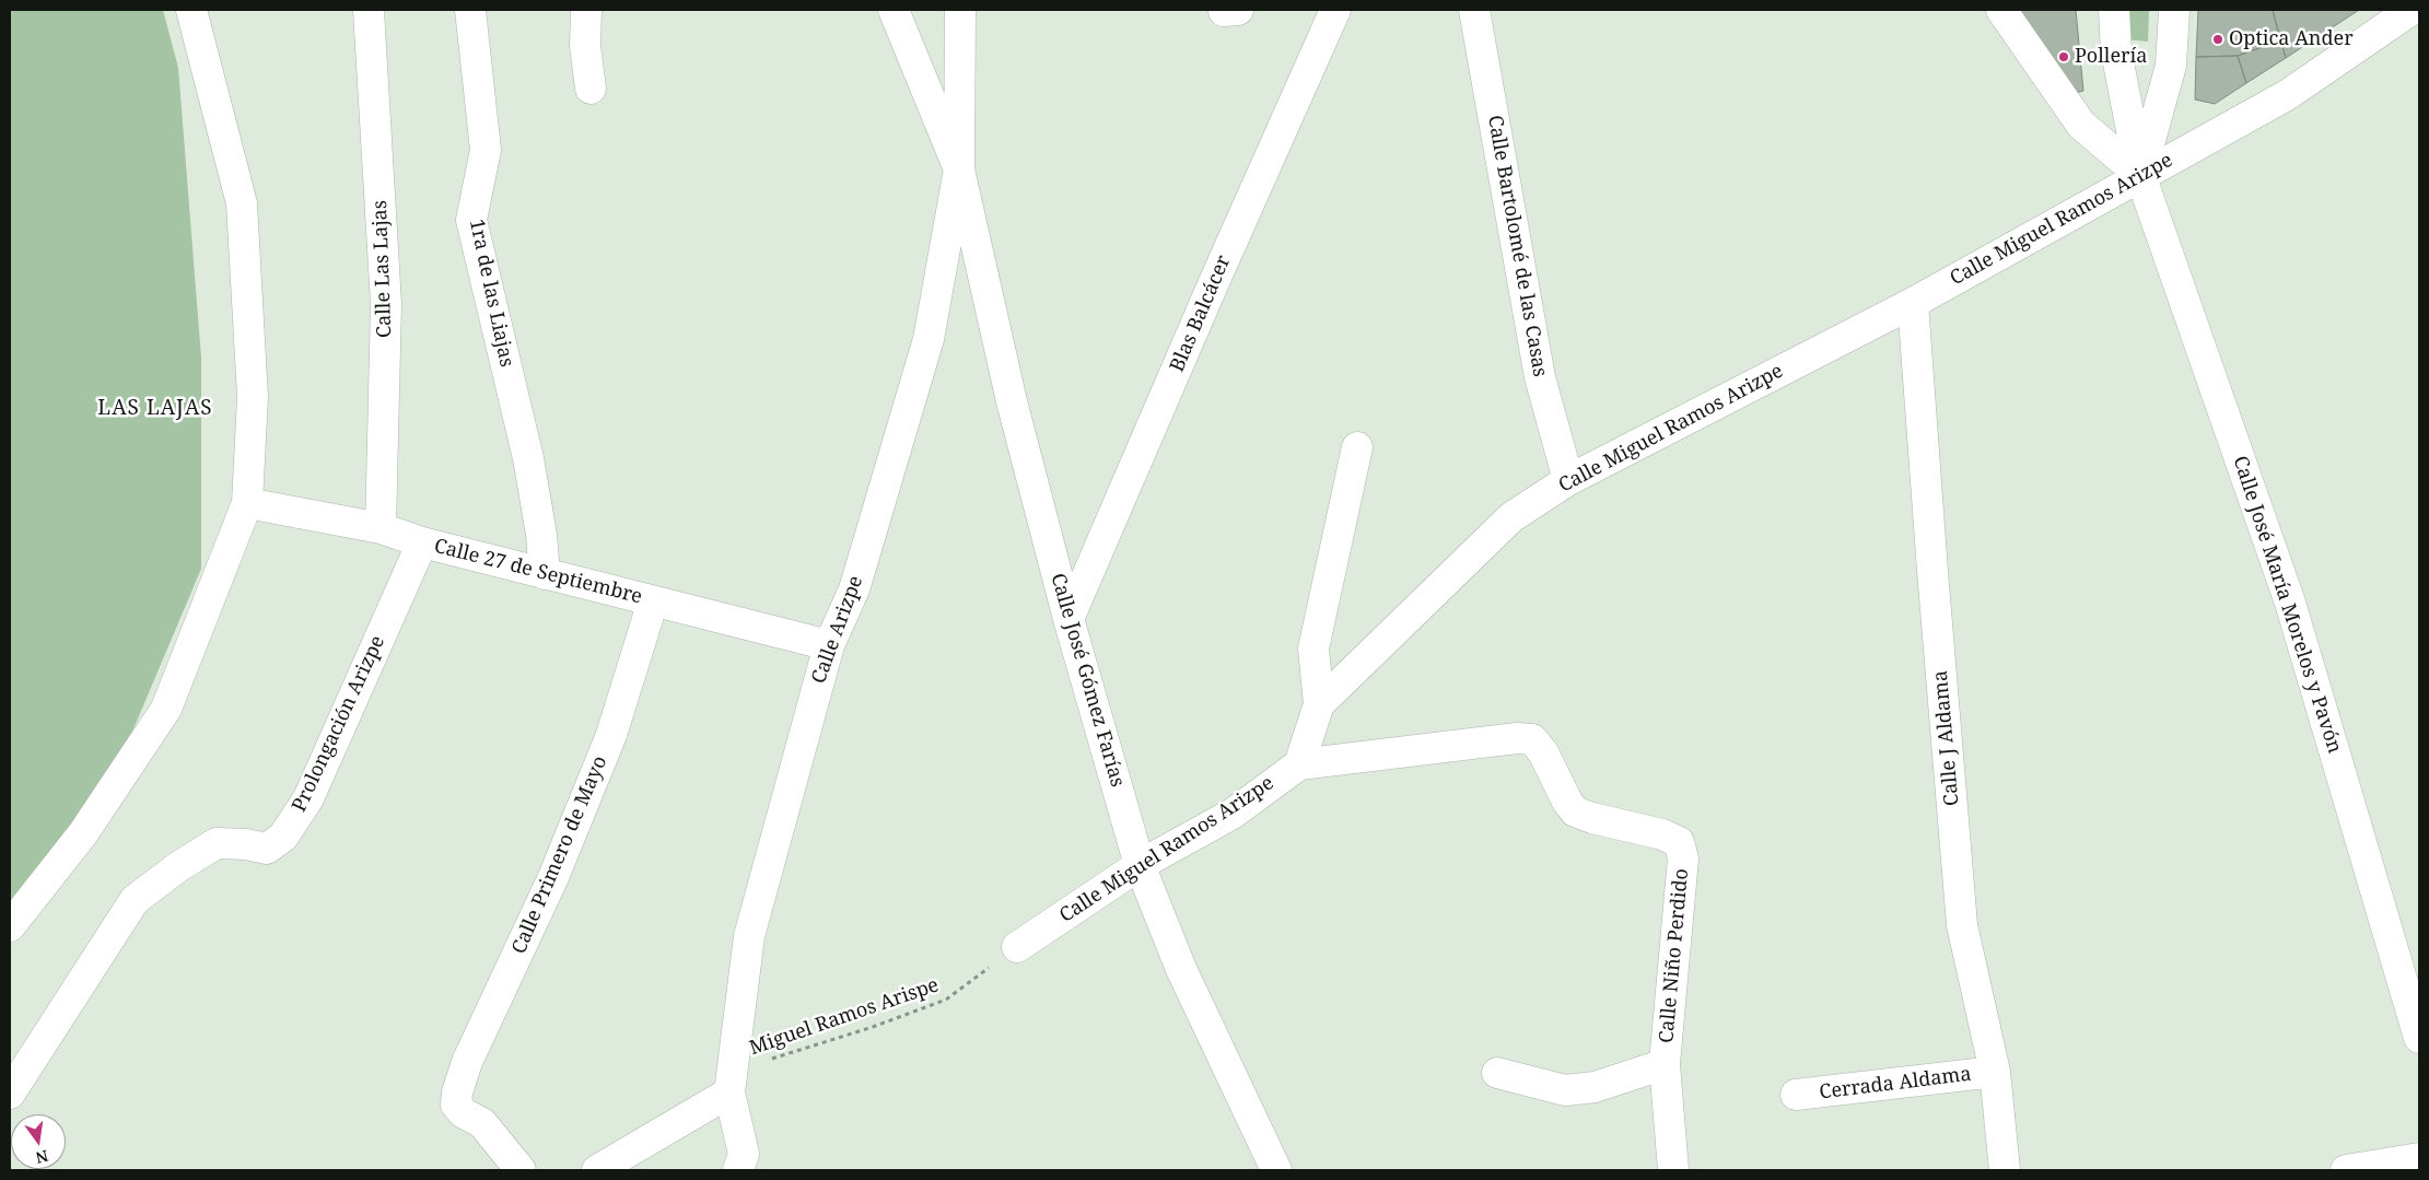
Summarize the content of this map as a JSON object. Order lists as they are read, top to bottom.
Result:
{
  "streets": {
    "street": [
      "Calle Miguel Ramos Arizpe",
      "Calle Bartolomé de las Casas",
      "Calle Las Lajas",
      "1ra de las Liajas",
      "Blas Balcácer",
      "Calle 27 de Septiembre",
      "Calle José María Morelos y Pavón",
      "Calle Arizpe",
      "Calle José Gómez Farías",
      "Prolongación Arizpe",
      "Calle J Aldama",
      "Calle Primero de Mayo",
      "Calle Niño Perdido",
      "Cerrada Aldama"
    ],
    "path": ["Miguel Ramos Arispe"]
  },
  "crossings": [
    ["Calle Miguel Ramos Arizpe", "Calle Bartolomé de las Casas"],
    ["Calle Miguel Ramos Arizpe", "Calle José María Morelos y Pavón"],
    ["Calle Miguel Ramos Arizpe", "Calle José Gómez Farías"],
    ["Calle Miguel Ramos Arizpe", "Calle J Aldama"],
    ["Calle Miguel Ramos Arizpe", "Calle Niño Perdido"],
    ["Calle Miguel Ramos Arizpe", "Miguel Ramos Arispe"],
    ["Calle Las Lajas", "Calle 27 de Septiembre"],
    ["1ra de las Liajas", "Calle 27 de Septiembre"],
    ["Blas Balcácer", "Calle José Gómez Farías"],
    ["Calle 27 de Septiembre", "Calle Arizpe"],
    ["Calle 27 de Septiembre", "Prolongación Arizpe"],
    ["Calle 27 de Septiembre", "Calle Primero de Mayo"],
    ["Calle Arizpe", "Calle José Gómez Farías"],
    ["Calle Arizpe", "Miguel Ramos Arispe"],
    ["Calle J Aldama", "Cerrada Aldama"]
  ],
  "districts": ["LAS LAJAS"],
  "places": ["Optica Ander", "Pollería"],
  "north": "bottom"
}
